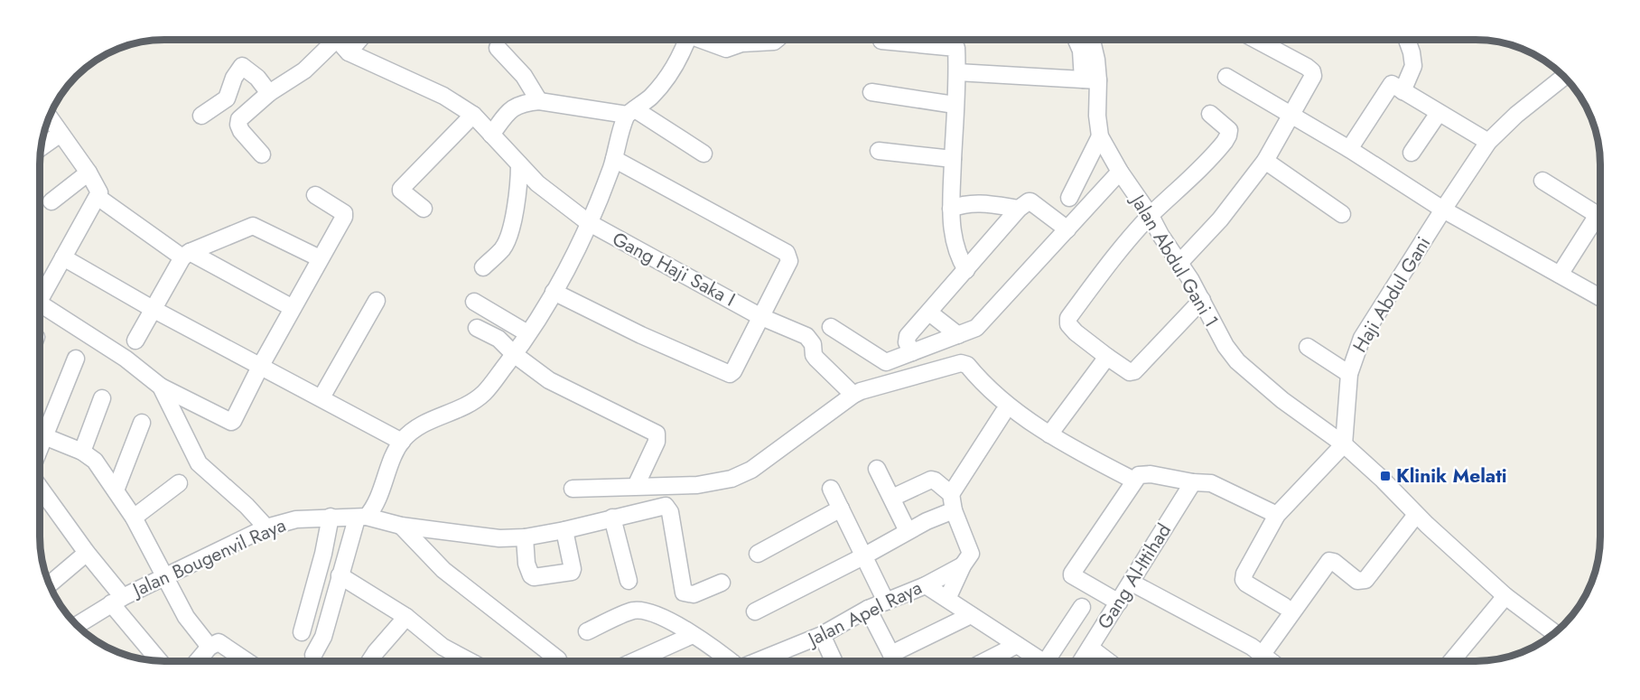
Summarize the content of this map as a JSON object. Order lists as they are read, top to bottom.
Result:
{
  "streets": {
    "street": [
      "Jalan Abdul Gani 1",
      "Gang Haji Saka I",
      "Haji Abdul Gani",
      "Jalan Bougenvil Raya",
      "Gang Al-Ittihad",
      "Jalan Apel Raya"
    ]
  },
  "crossings": [
    ["Jalan Abdul Gani 1", "Haji Abdul Gani"]
  ],
  "places": {
    "transit": ["Klinik Melati"]
  }
}
